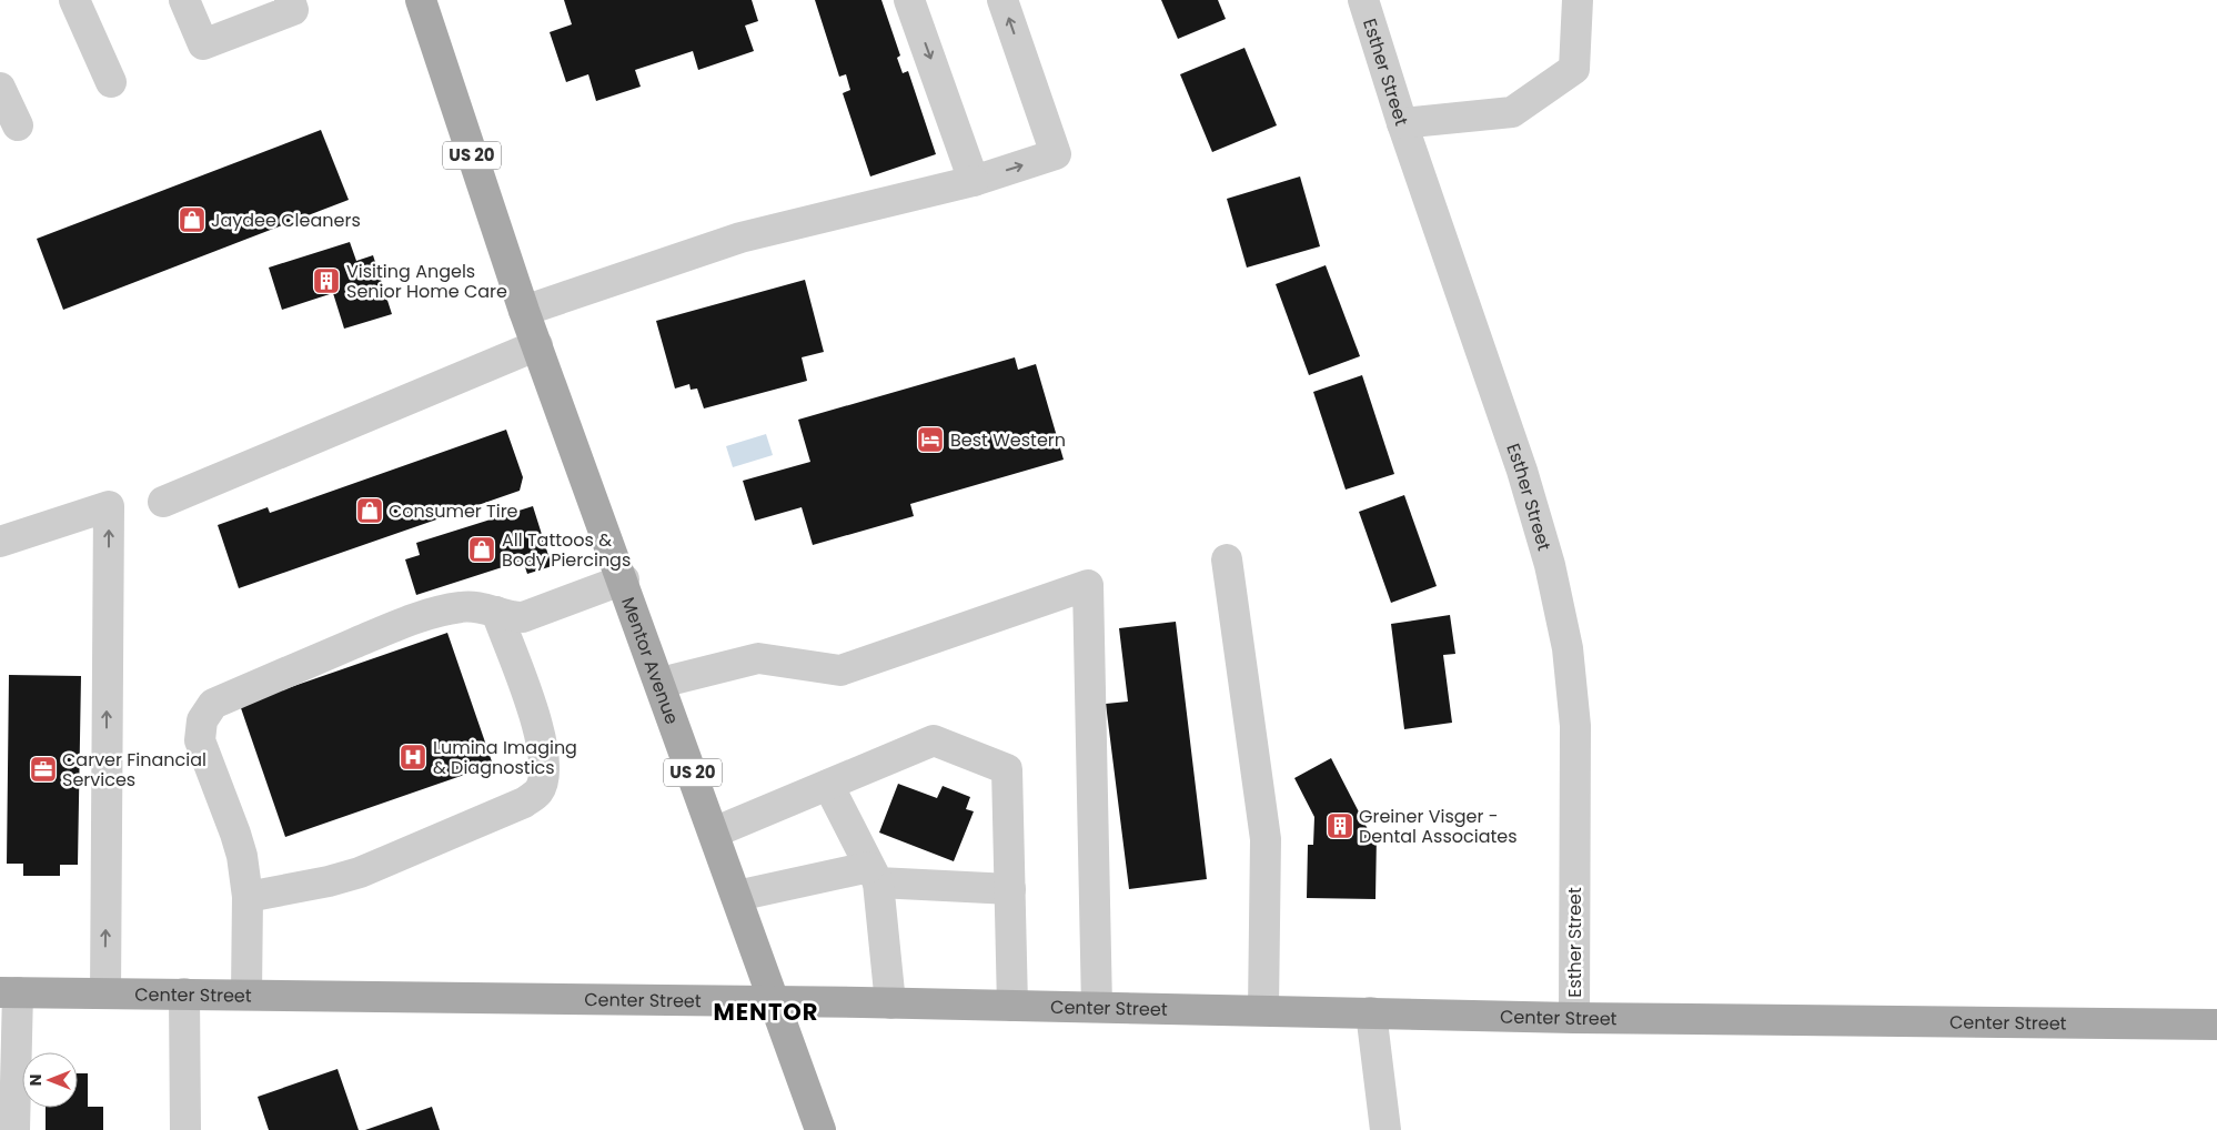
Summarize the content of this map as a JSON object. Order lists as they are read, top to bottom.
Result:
{
  "streets": {
    "main road": ["US 20", "Mentor Avenue", "Center Street"],
    "street": ["Esther Street"]
  },
  "crossings": [
    ["Esther Street", "Center Street"],
    ["Mentor Avenue", "Center Street"]
  ],
  "districts": ["MENTOR"],
  "places": {
    "shop": ["Jaydee Cleaners", "Consumer Tire", "All Tattoos & Body Piercings"],
    "building": ["Visiting Angels Senior Home Care", "Greiner Visger - Dental Associates"],
    "hotel": ["Best Western"],
    "hospital": ["Lumina Imaging & Diagnostics"],
    "office": ["Carver Financial Services"]
  },
  "north": "left"
}
